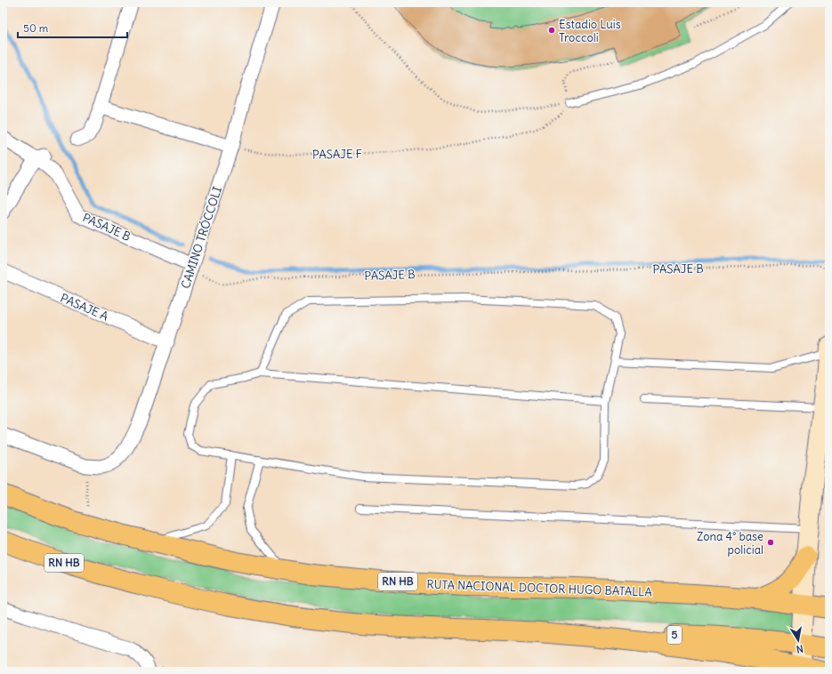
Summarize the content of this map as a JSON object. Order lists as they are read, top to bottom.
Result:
{
  "streets": {
    "highway": ["RN HB", "RUTA NACIONAL DOCTOR HUGO BATALLA", "5"],
    "street": ["PASAJE B", "CAMINO TRÓCCOLI", "PASAJE A"],
    "path": ["PASAJE F"]
  },
  "crossings": [
    ["PASAJE F", "CAMINO TRÓCCOLI"],
    ["PASAJE B", "CAMINO TRÓCCOLI"],
    ["CAMINO TRÓCCOLI", "PASAJE A"],
    ["RN HB", "5"]
  ],
  "places": ["Estadio Luis Troccoli", "Zona 4° base policial"],
  "scale_bar": "50 m",
  "north": "bottom"
}
